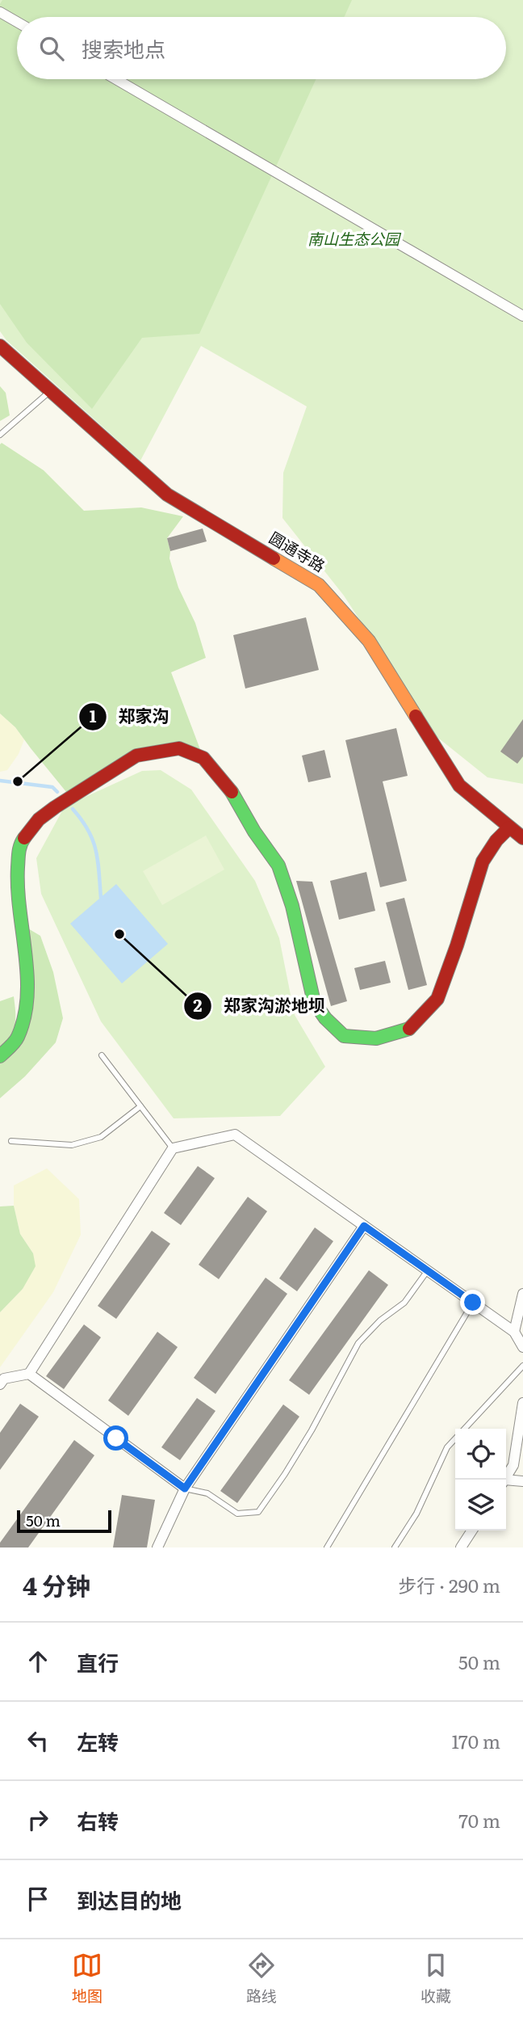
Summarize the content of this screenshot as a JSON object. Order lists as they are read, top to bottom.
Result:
{
  "streets": {
    "street": ["圆通寺路"]
  },
  "parks": ["南山生态公园"],
  "places": ["郑家沟", "郑家沟淤地坝"],
  "scale_bar": "50 m",
  "page": {
    "search": "搜索地点",
    "scale": "50 m",
    "heading": ["4 分钟", "步行 · 290 m"],
    "list": [
      ["直行", "50 m"],
      ["左转", "170 m"],
      ["右转", "70 m"],
      "到达目的地"
    ],
    "nav": ["地图", "路线", "收藏"]
  }
}
